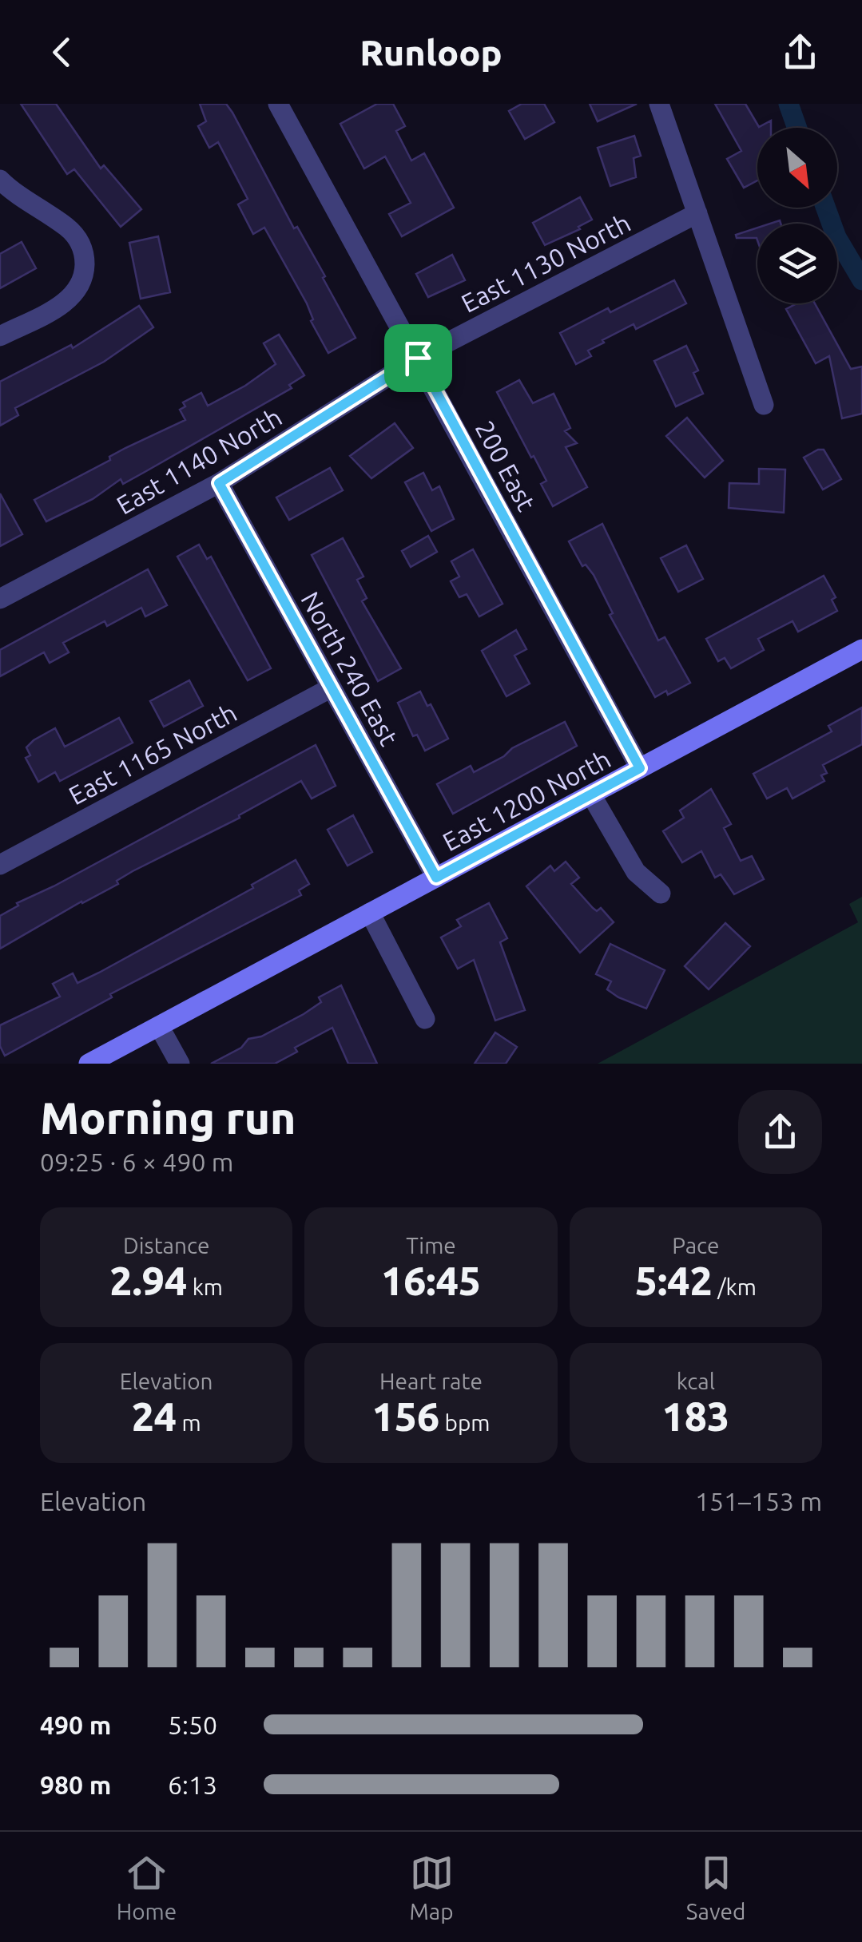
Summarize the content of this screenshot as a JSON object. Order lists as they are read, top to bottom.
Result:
{
  "streets": {
    "street": [
      "East 1130 North",
      "East 1140 North",
      "200 East",
      "North 240 East",
      "East 1165 North",
      "East 1200 North"
    ]
  },
  "crossings": [
    ["East 1130 North", "East 1140 North"],
    ["East 1130 North", "200 East"],
    ["East 1140 North", "200 East"],
    ["East 1140 North", "North 240 East"],
    ["200 East", "East 1200 North"],
    ["North 240 East", "East 1165 North"],
    ["North 240 East", "East 1200 North"]
  ],
  "north": "bottom right",
  "page": {
    "header": "Runloop",
    "heading": ["Morning run", "09:25 · 6 × 490 m"],
    "stats": [
      ["Distance", "2.94 km"],
      ["Time", "16:45"],
      ["Pace", "5:42 /km"],
      ["Elevation", "24 m"],
      ["Heart rate", "156 bpm"],
      ["kcal", "183"]
    ],
    "chart": ["Elevation", "151–153 m"],
    "list": [
      {
        "name": "490 m",
        "note": "5:50"
      },
      {
        "name": "980 m",
        "note": "6:13"
      }
    ],
    "tabs": ["Home", "Map", "Saved"]
  }
}
